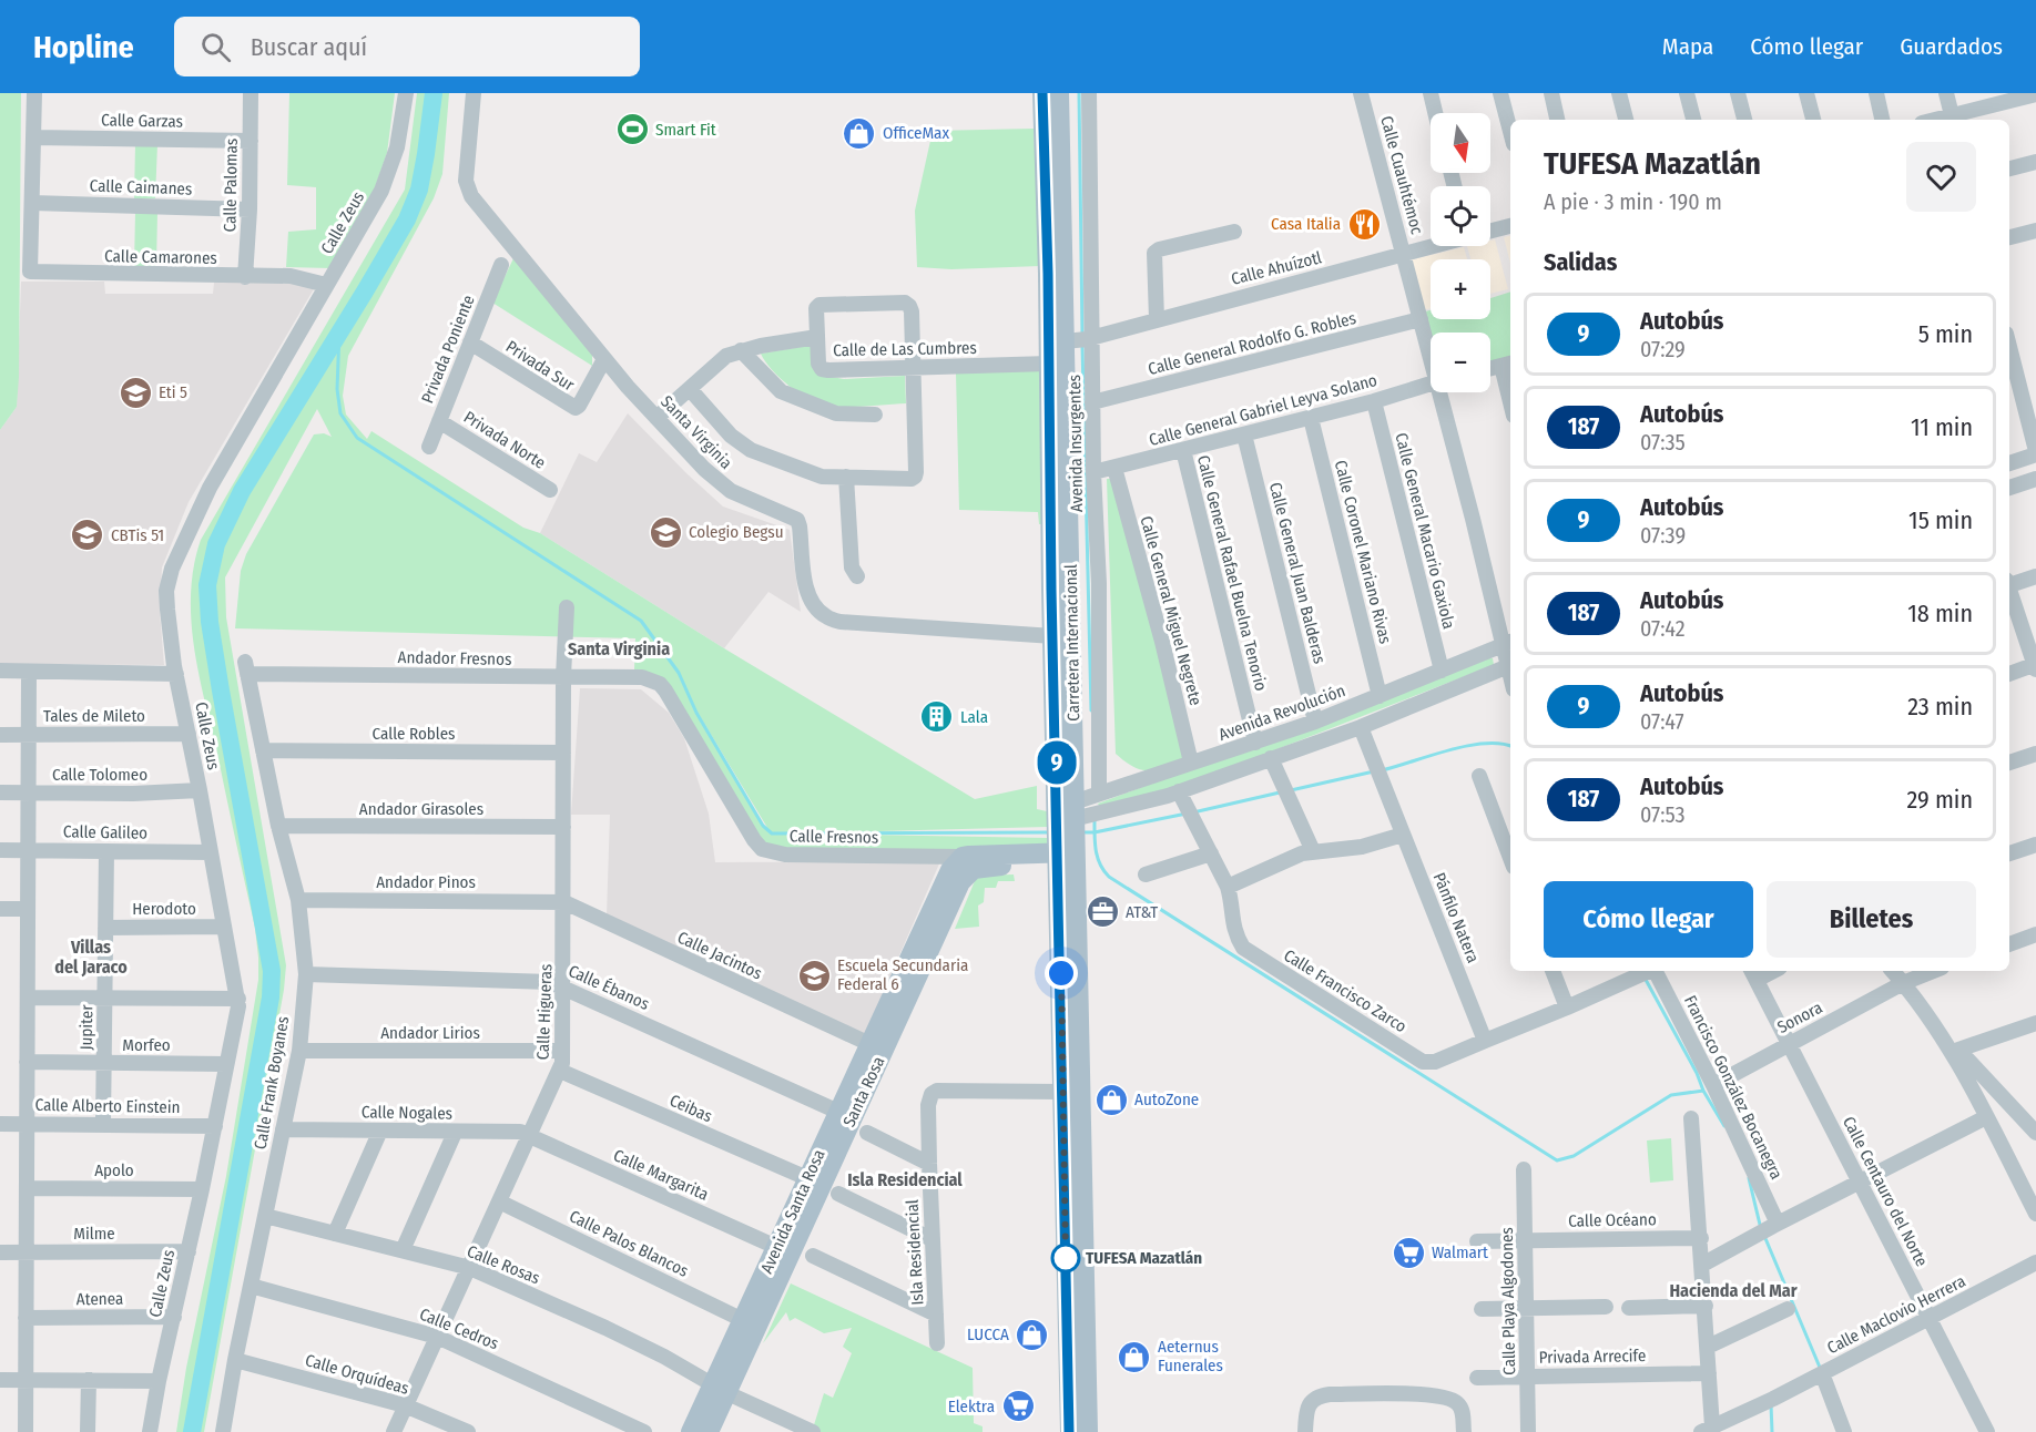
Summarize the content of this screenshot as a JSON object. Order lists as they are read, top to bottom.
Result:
{
  "streets": {
    "main road": ["Carretera Internacional", "Santa Rosa", "Avenida Santa Rosa"],
    "street": [
      "Calle Garzas",
      "Calle Cuauhtémoc",
      "Calle Palomas",
      "Calle Caimanes",
      "Calle Zeus",
      "Calle Camarones",
      "Calle Ahuízotl",
      "Calle General Rodolfo G. Robles",
      "Privada Poniente",
      "Calle de Las Cumbres",
      "Privada Sur",
      "Calle General Gabriel Leyva Solano",
      "Santa Virginia",
      "Privada Norte",
      "Avenida Insurgentes",
      "Calle General Macario Gaxiola",
      "Calle Coronel Mariano Rivas",
      "Calle General Rafael Buelna Tenorio",
      "Calle General Juan Balderas",
      "Calle General Miguel Negrete",
      "Andador Fresnos",
      "Avenida Revolución",
      "Tales de Mileto",
      "Calle Robles",
      "Calle Tolomeo",
      "Andador Girasoles",
      "Calle Galileo",
      "Calle Fresnos",
      "Andador Pinos",
      "Herodoto",
      "Pánfilo Natera",
      "Calle Jacintos",
      "Calle Ébanos",
      "Calle Francisco Zarco",
      "Calle Higueras",
      "Sonora",
      "Jupiter",
      "Andador Lirios",
      "Morfeo",
      "Calle Frank Boyanes",
      "Francisco González Bocanegra",
      "Calle Alberto Einstein",
      "Ceibas",
      "Calle Nogales",
      "Apolo",
      "Calle Margarita",
      "Calle Centauro del Norte",
      "Calle Océano",
      "Milme",
      "Calle Palos Blancos",
      "Isla Residencial",
      "Calle Rosas",
      "Atenea",
      "Calle Playa Algodones",
      "Calle Maclovio Herrera",
      "Calle Cedros",
      "Privada Arrecife",
      "Calle Orquídeas"
    ]
  },
  "crossings": [
    ["Calle Garzas", "Calle Palomas"],
    ["Calle Cuauhtémoc", "Calle Ahuízotl"],
    ["Calle Cuauhtémoc", "Calle General Rodolfo G. Robles"],
    ["Calle Cuauhtémoc", "Avenida Revolución"],
    ["Calle Palomas", "Calle Caimanes"],
    ["Calle Palomas", "Calle Camarones"],
    ["Calle Caimanes", "Calle Camarones"],
    ["Calle Zeus", "Calle Camarones"],
    ["Calle Zeus", "Tales de Mileto"],
    ["Calle Zeus", "Calle Tolomeo"],
    ["Calle Zeus", "Calle Galileo"],
    ["Calle Zeus", "Herodoto"],
    ["Calle Zeus", "Morfeo"],
    ["Calle Zeus", "Calle Alberto Einstein"],
    ["Calle Zeus", "Apolo"],
    ["Calle Zeus", "Milme"],
    ["Calle Zeus", "Atenea"],
    ["Calle Ahuízotl", "Avenida Insurgentes"],
    ["Calle Ahuízotl", "Carretera Internacional"],
    ["Calle General Rodolfo G. Robles", "Avenida Insurgentes"],
    ["Privada Poniente", "Privada Sur"],
    ["Privada Poniente", "Privada Norte"],
    ["Calle de Las Cumbres", "Santa Virginia"],
    ["Calle de Las Cumbres", "Carretera Internacional"],
    ["Privada Sur", "Santa Virginia"],
    ["Calle General Gabriel Leyva Solano", "Avenida Insurgentes"],
    ["Calle General Gabriel Leyva Solano", "Calle General Macario Gaxiola"],
    ["Calle General Gabriel Leyva Solano", "Calle Coronel Mariano Rivas"],
    ["Calle General Gabriel Leyva Solano", "Calle General Rafael Buelna Tenorio"],
    ["Calle General Gabriel Leyva Solano", "Calle General Juan Balderas"],
    ["Calle General Gabriel Leyva Solano", "Calle General Miguel Negrete"],
    ["Santa Virginia", "Carretera Internacional"],
    ["Avenida Insurgentes", "Carretera Internacional"],
    ["Avenida Insurgentes", "Avenida Revolución"],
    ["Calle General Macario Gaxiola", "Avenida Revolución"],
    ["Calle Coronel Mariano Rivas", "Avenida Revolución"],
    ["Calle General Rafael Buelna Tenorio", "Avenida Revolución"],
    ["Calle General Juan Balderas", "Avenida Revolución"],
    ["Calle General Miguel Negrete", "Avenida Revolución"],
    ["Carretera Internacional", "Avenida Revolución"],
    ["Carretera Internacional", "Isla Residencial"],
    ["Andador Fresnos", "Calle Fresnos"],
    ["Andador Fresnos", "Calle Higueras"],
    ["Andador Fresnos", "Calle Frank Boyanes"],
    ["Calle Robles", "Calle Higueras"],
    ["Calle Robles", "Calle Frank Boyanes"],
    ["Andador Girasoles", "Calle Higueras"],
    ["Andador Girasoles", "Calle Frank Boyanes"],
    ["Calle Galileo", "Jupiter"],
    ["Calle Fresnos", "Avenida Santa Rosa"],
    ["Andador Pinos", "Calle Jacintos"],
    ["Andador Pinos", "Calle Higueras"],
    ["Andador Pinos", "Calle Frank Boyanes"],
    ["Herodoto", "Jupiter"],
    ["Pánfilo Natera", "Calle Francisco Zarco"],
    ["Calle Jacintos", "Calle Higueras"],
    ["Calle Jacintos", "Santa Rosa"],
    ["Calle Jacintos", "Avenida Santa Rosa"],
    ["Calle Ébanos", "Calle Higueras"],
    ["Calle Ébanos", "Calle Frank Boyanes"],
    ["Calle Ébanos", "Avenida Santa Rosa"],
    ["Calle Higueras", "Andador Lirios"],
    ["Calle Higueras", "Ceibas"],
    ["Calle Higueras", "Calle Nogales"],
    ["Calle Higueras", "Calle Margarita"],
    ["Calle Higueras", "Calle Palos Blancos"],
    ["Calle Higueras", "Calle Rosas"],
    ["Calle Higueras", "Calle Cedros"],
    ["Calle Higueras", "Calle Orquídeas"],
    ["Sonora", "Francisco González Bocanegra"],
    ["Sonora", "Calle Centauro del Norte"],
    ["Jupiter", "Morfeo"],
    ["Jupiter", "Calle Alberto Einstein"],
    ["Andador Lirios", "Calle Frank Boyanes"],
    ["Calle Frank Boyanes", "Calle Nogales"],
    ["Calle Frank Boyanes", "Calle Rosas"],
    ["Calle Frank Boyanes", "Calle Cedros"],
    ["Calle Frank Boyanes", "Calle Orquídeas"],
    ["Santa Rosa", "Ceibas"],
    ["Santa Rosa", "Avenida Santa Rosa"],
    ["Santa Rosa", "Calle Rosas"],
    ["Ceibas", "Avenida Santa Rosa"],
    ["Ceibas", "Isla Residencial"],
    ["Calle Nogales", "Calle Margarita"],
    ["Calle Margarita", "Avenida Santa Rosa"],
    ["Calle Centauro del Norte", "Calle Maclovio Herrera"],
    ["Avenida Santa Rosa", "Calle Palos Blancos"],
    ["Avenida Santa Rosa", "Calle Rosas"],
    ["Calle Océano", "Calle Playa Algodones"],
    ["Calle Playa Algodones", "Privada Arrecife"]
  ],
  "districts": [
    "Santa Virginia",
    "Villas del Jaraco",
    "Isla Residencial",
    "Hacienda del Mar"
  ],
  "places": {
    "sports": ["Smart Fit"],
    "shop": [
      "OfficeMax",
      "AutoZone",
      "LUCCA",
      "Aeternus Funerales"
    ],
    "restaurant": ["Casa Italia"],
    "school or university": [
      "Eti 5",
      "Colegio Begsu",
      "CBTis 51",
      "Escuela Secundaria Federal 6"
    ],
    "building": ["Lala"],
    "office": ["AT&T"],
    "supermarket": ["Walmart", "Elektra"],
    "other": ["TUFESA Mazatlán"]
  },
  "lines": ["bus line 9"],
  "north": "bottom",
  "page": {
    "header": "Hopline",
    "search": "Buscar aquí",
    "nav": ["Mapa", "Cómo llegar", "Guardados"],
    "on_map": "9",
    "map_buttons": ["+", "−"],
    "heading": [
      ["TUFESA Mazatlán", "A pie · 3 min · 190 m"],
      "Salidas"
    ],
    "list": [
      {
        "mark": "9",
        "name": "Autobús",
        "note": "07:29",
        "value": "5 min"
      },
      {
        "mark": "187",
        "name": "Autobús",
        "note": "07:35",
        "value": "11 min"
      },
      {
        "mark": "9",
        "name": "Autobús",
        "note": "07:39",
        "value": "15 min"
      },
      {
        "mark": "187",
        "name": "Autobús",
        "note": "07:42",
        "value": "18 min"
      },
      {
        "mark": "9",
        "name": "Autobús",
        "note": "07:47",
        "value": "23 min"
      },
      {
        "mark": "187",
        "name": "Autobús",
        "note": "07:53",
        "value": "29 min"
      }
    ],
    "buttons": ["Cómo llegar", "Billetes"]
  }
}
